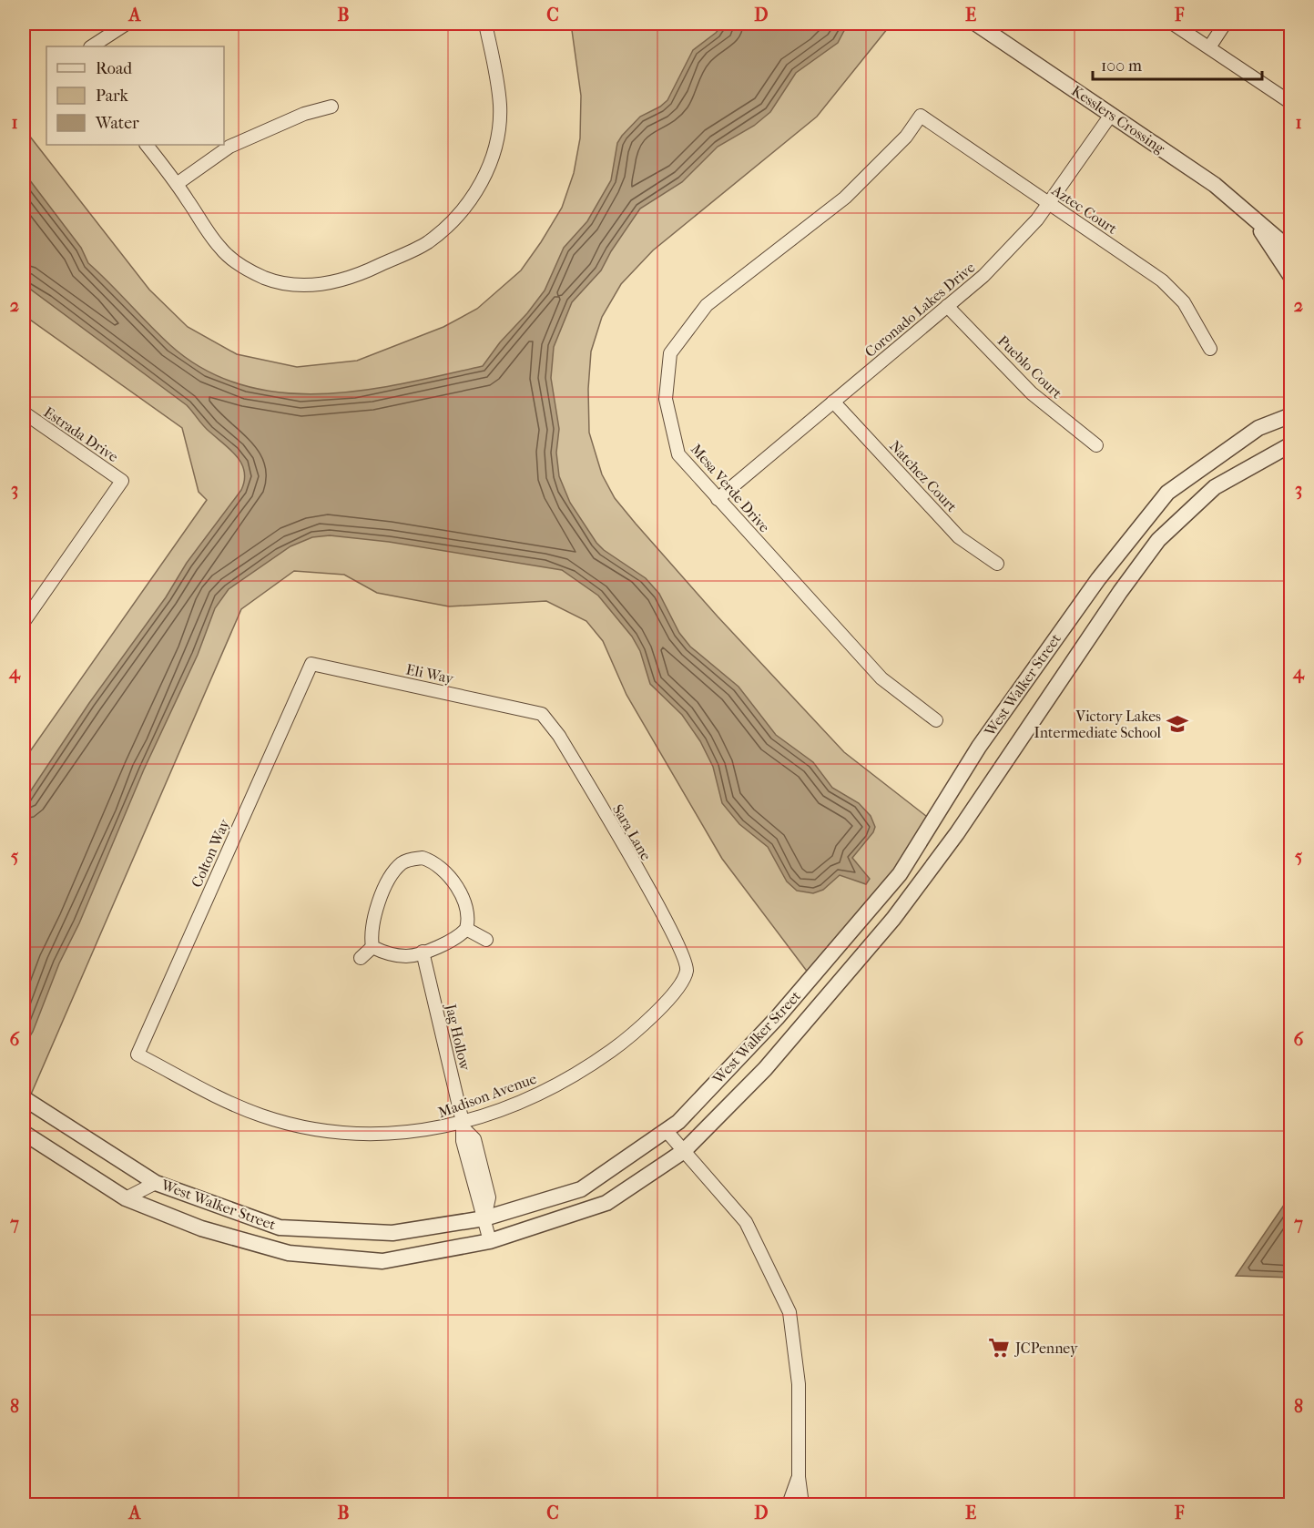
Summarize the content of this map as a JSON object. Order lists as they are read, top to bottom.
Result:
{
  "streets": {
    "street": [
      "Kesslers Crossing",
      "Aztec Court",
      "Coronado Lakes Drive",
      "Pueblo Court",
      "Estrada Drive",
      "Natchez Court",
      "Mesa Verde Drive",
      "Eli Way",
      "West Walker Street",
      "Sara Lane",
      "Colton Way",
      "Jag Hollow",
      "Madison Avenue"
    ]
  },
  "crossings": [
    ["Kesslers Crossing", "Coronado Lakes Drive"],
    ["Aztec Court", "Coronado Lakes Drive"],
    ["Aztec Court", "Mesa Verde Drive"],
    ["Coronado Lakes Drive", "Pueblo Court"],
    ["Coronado Lakes Drive", "Natchez Court"],
    ["Coronado Lakes Drive", "Mesa Verde Drive"],
    ["Eli Way", "Sara Lane"],
    ["Eli Way", "Colton Way"],
    ["West Walker Street", "Jag Hollow"],
    ["Sara Lane", "Madison Avenue"],
    ["Colton Way", "Madison Avenue"],
    ["Jag Hollow", "Madison Avenue"]
  ],
  "places": {
    "school or university": ["Victory Lakes Intermediate School"],
    "supermarket": ["JCPenney"]
  },
  "legend": ["Road", "Park", "Water"],
  "scale_bar": "100 m",
  "grid": {
    "columns": [
      "A",
      "B",
      "C",
      "D",
      "E",
      "F"
    ],
    "rows": [
      "1",
      "2",
      "3",
      "4",
      "5",
      "6",
      "7",
      "8"
    ]
  }
}
